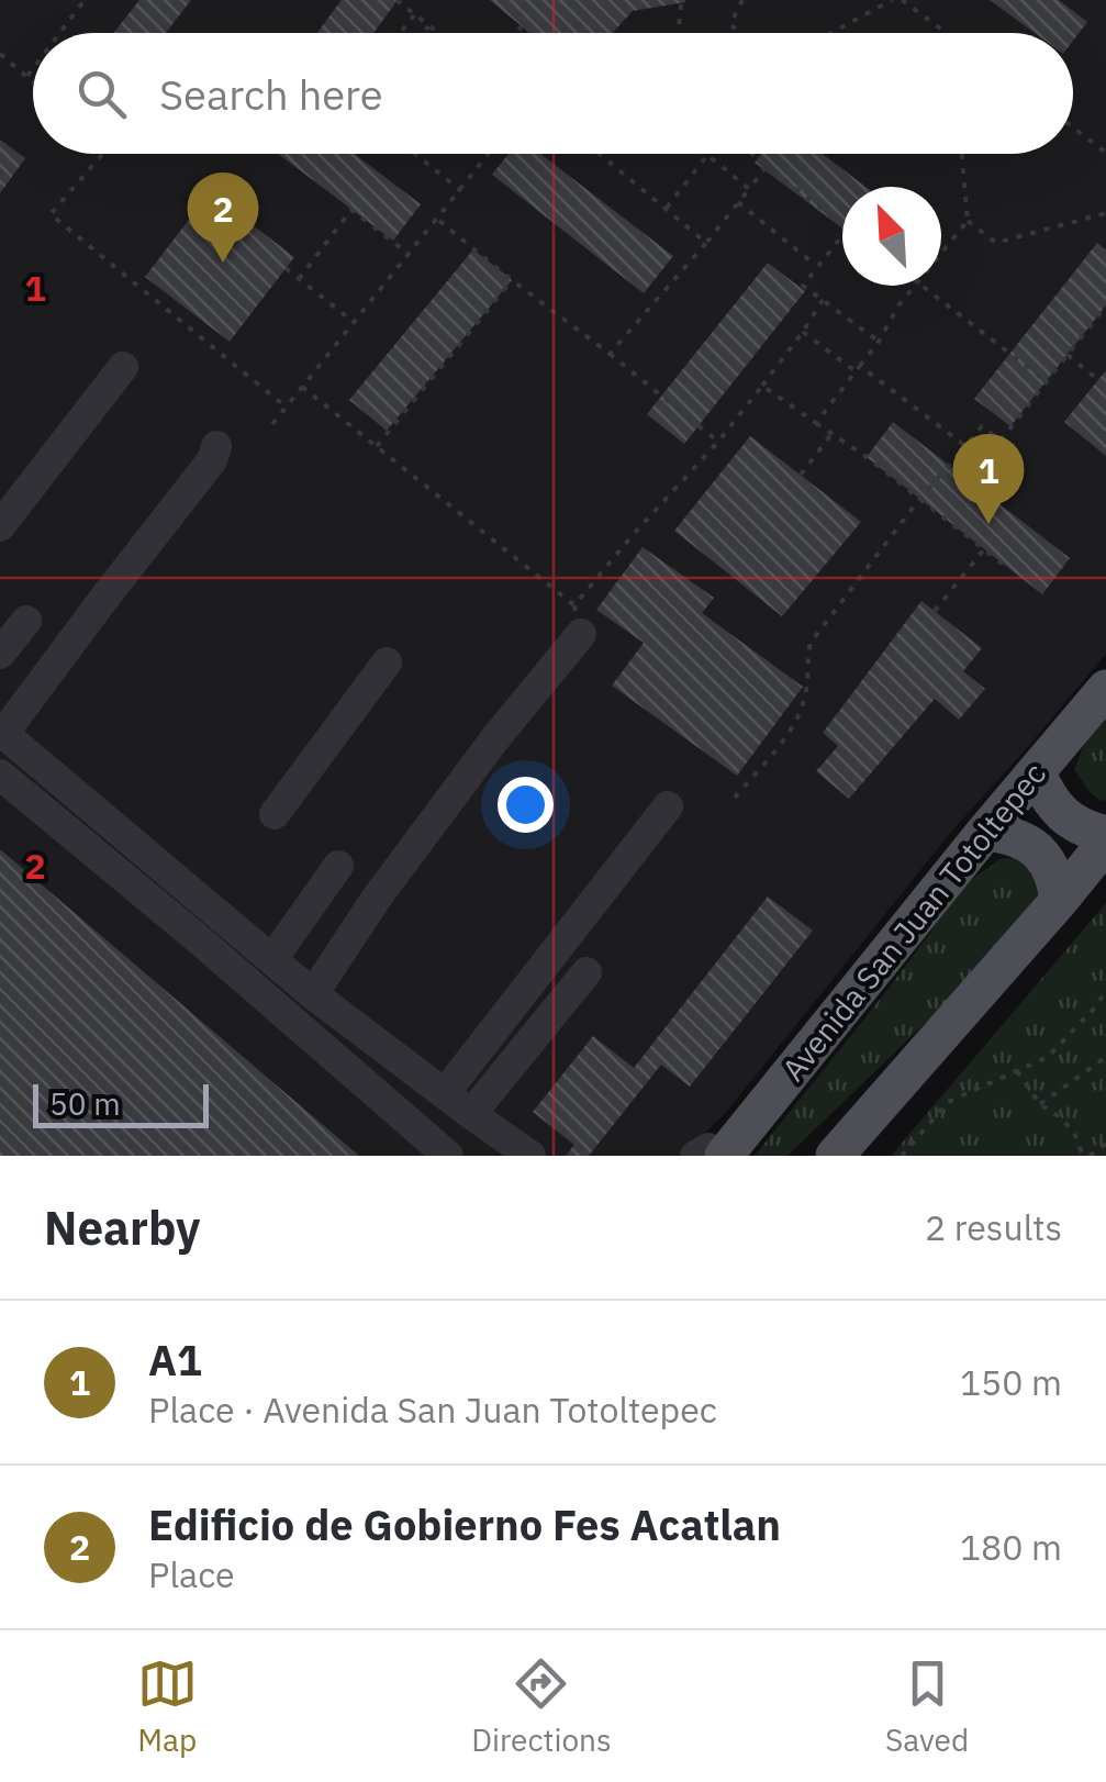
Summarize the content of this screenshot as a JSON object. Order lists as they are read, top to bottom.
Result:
{
  "streets": {
    "main road": ["Avenida San Juan Totoltepec"]
  },
  "scale_bar": "50 m",
  "north": "top left",
  "page": {
    "search": "Search here",
    "pins": ["2", "1"],
    "scale": "50 m",
    "heading": ["Nearby", "2 results"],
    "list": [
      {
        "mark": "1",
        "name": "A1",
        "note": "Place · Avenida San Juan Totoltepec",
        "value": "150 m"
      },
      {
        "mark": "2",
        "name": "Edificio de Gobierno Fes Acatlan",
        "note": "Place",
        "value": "180 m"
      }
    ],
    "nav": ["Map", "Directions", "Saved"]
  },
  "grid": {
    "rows": ["1", "2"]
  }
}
